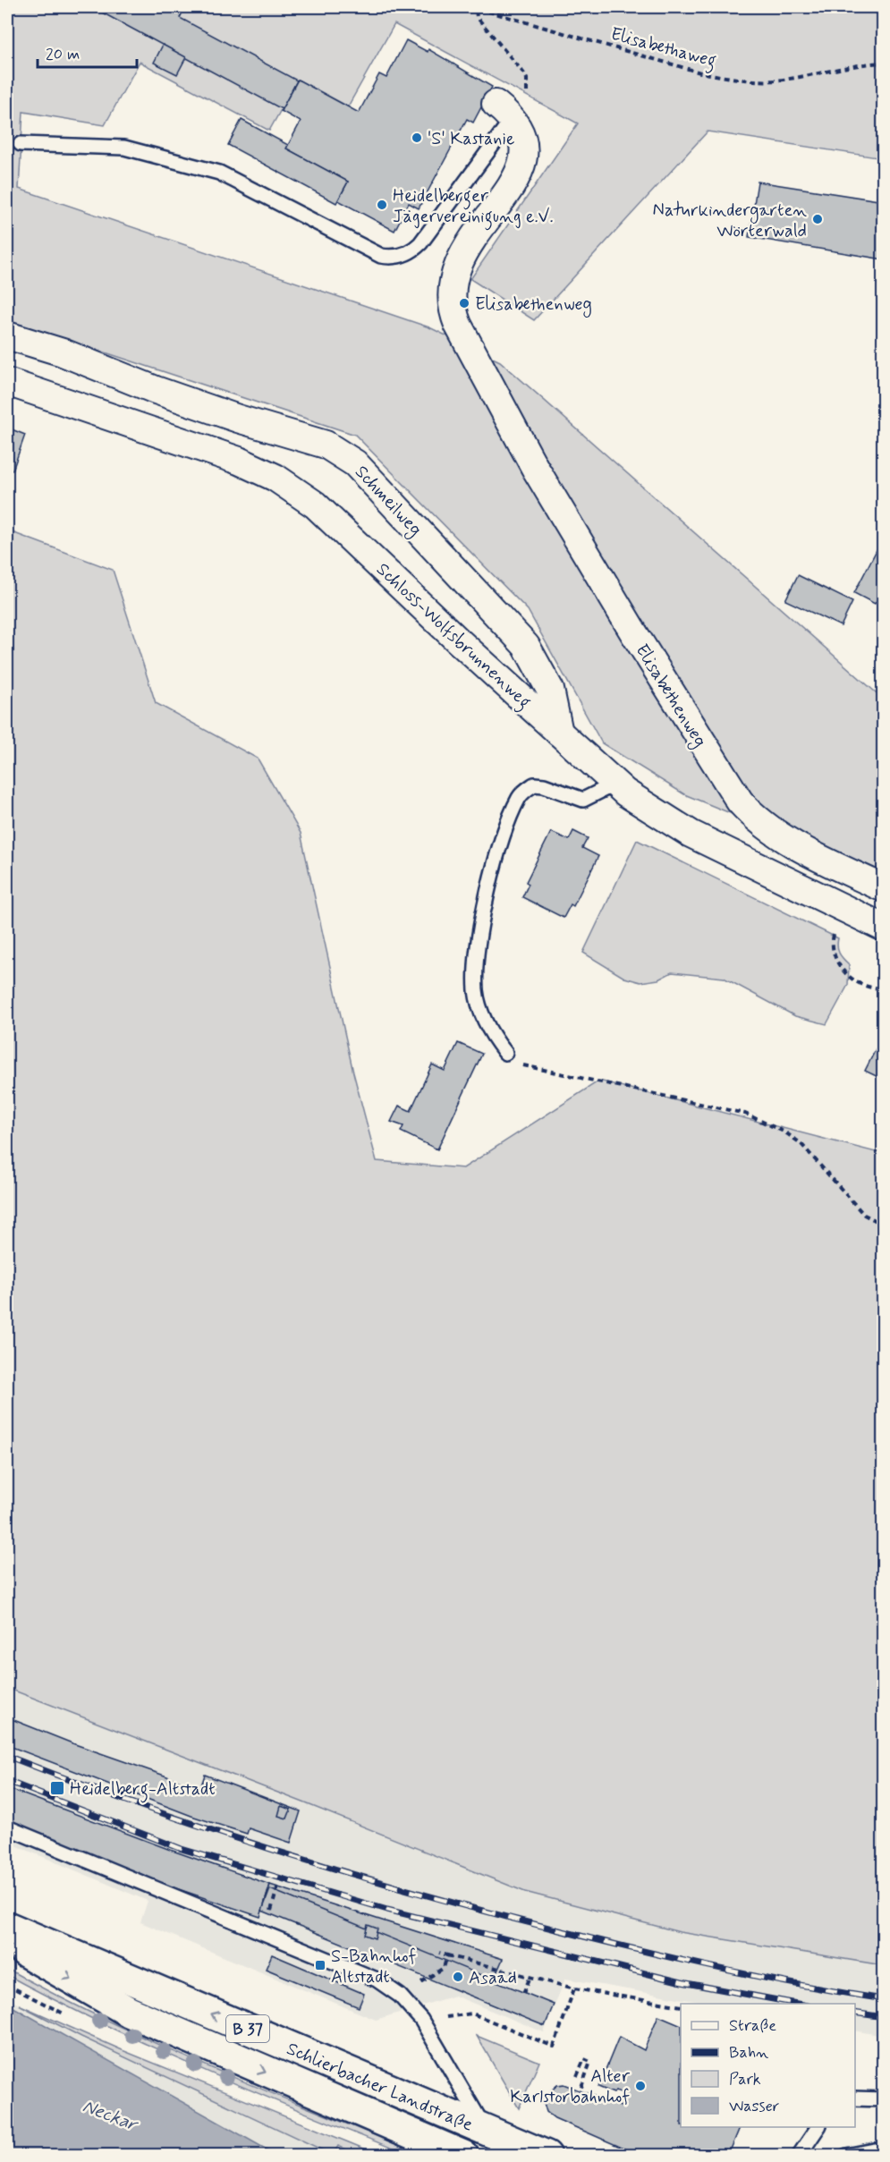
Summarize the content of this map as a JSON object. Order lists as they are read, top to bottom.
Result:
{
  "streets": {
    "main road": ["B 37", "Schlierbacher Landstraße"],
    "street": ["Schmeilweg", "Schloss-Wolfsbrunnenweg", "Elisabethenweg"],
    "path": ["Elisabethaweg"]
  },
  "crossings": [
    ["Elisabethaweg", "Elisabethenweg"],
    ["Schmeilweg", "Schloss-Wolfsbrunnenweg"]
  ],
  "water": ["Neckar"],
  "places": {
    "other": [
      "'S' Kastanie",
      "Heidelberger Jägervereinigung e.V.",
      "Naturkindergarten Wörterwald",
      "Elisabethenweg",
      "Asaad",
      "Alter Karlstorbahnhof"
    ],
    "transit": ["Heidelberg-Altstadt", "S-Bahnhof Altstadt"]
  },
  "legend": [
    "Straße",
    "Bahn",
    "Park",
    "Wasser"
  ],
  "scale_bar": "20 m"
}
